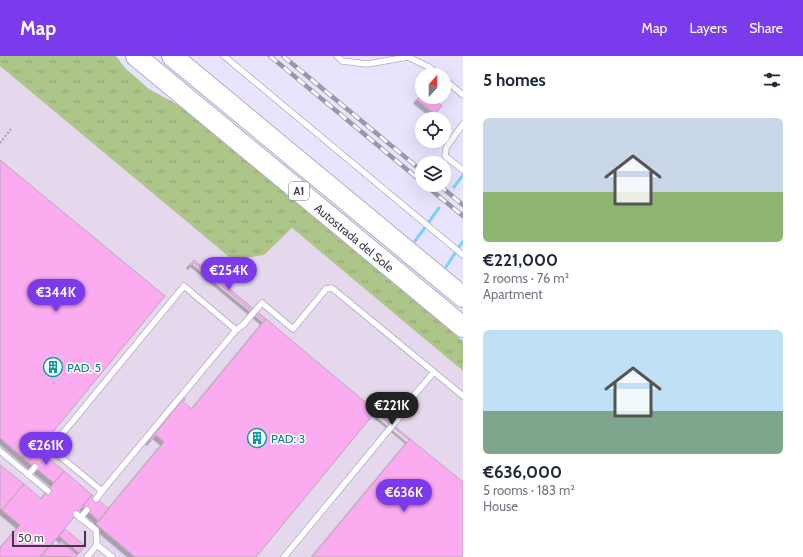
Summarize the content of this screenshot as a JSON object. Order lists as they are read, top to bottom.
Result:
{
  "streets": {
    "highway": ["A1", "Autostrada del Sole"]
  },
  "places": {
    "building": ["PAD. 5", "PAD: 3"]
  },
  "scale_bar": "50 m",
  "north": "top",
  "page": {
    "header": "Map",
    "nav": ["Map", "Layers", "Share"],
    "heading": "5 homes",
    "list": [
      {
        "name": "€221,000",
        "note": "2 rooms · 76 m² · Apartment"
      },
      {
        "name": "€636,000",
        "note": "5 rooms · 183 m² · House"
      }
    ],
    "price": [
      "€254K",
      "€344K",
      "€221K",
      "€261K",
      "€636K"
    ],
    "scale": "50 m"
  }
}
